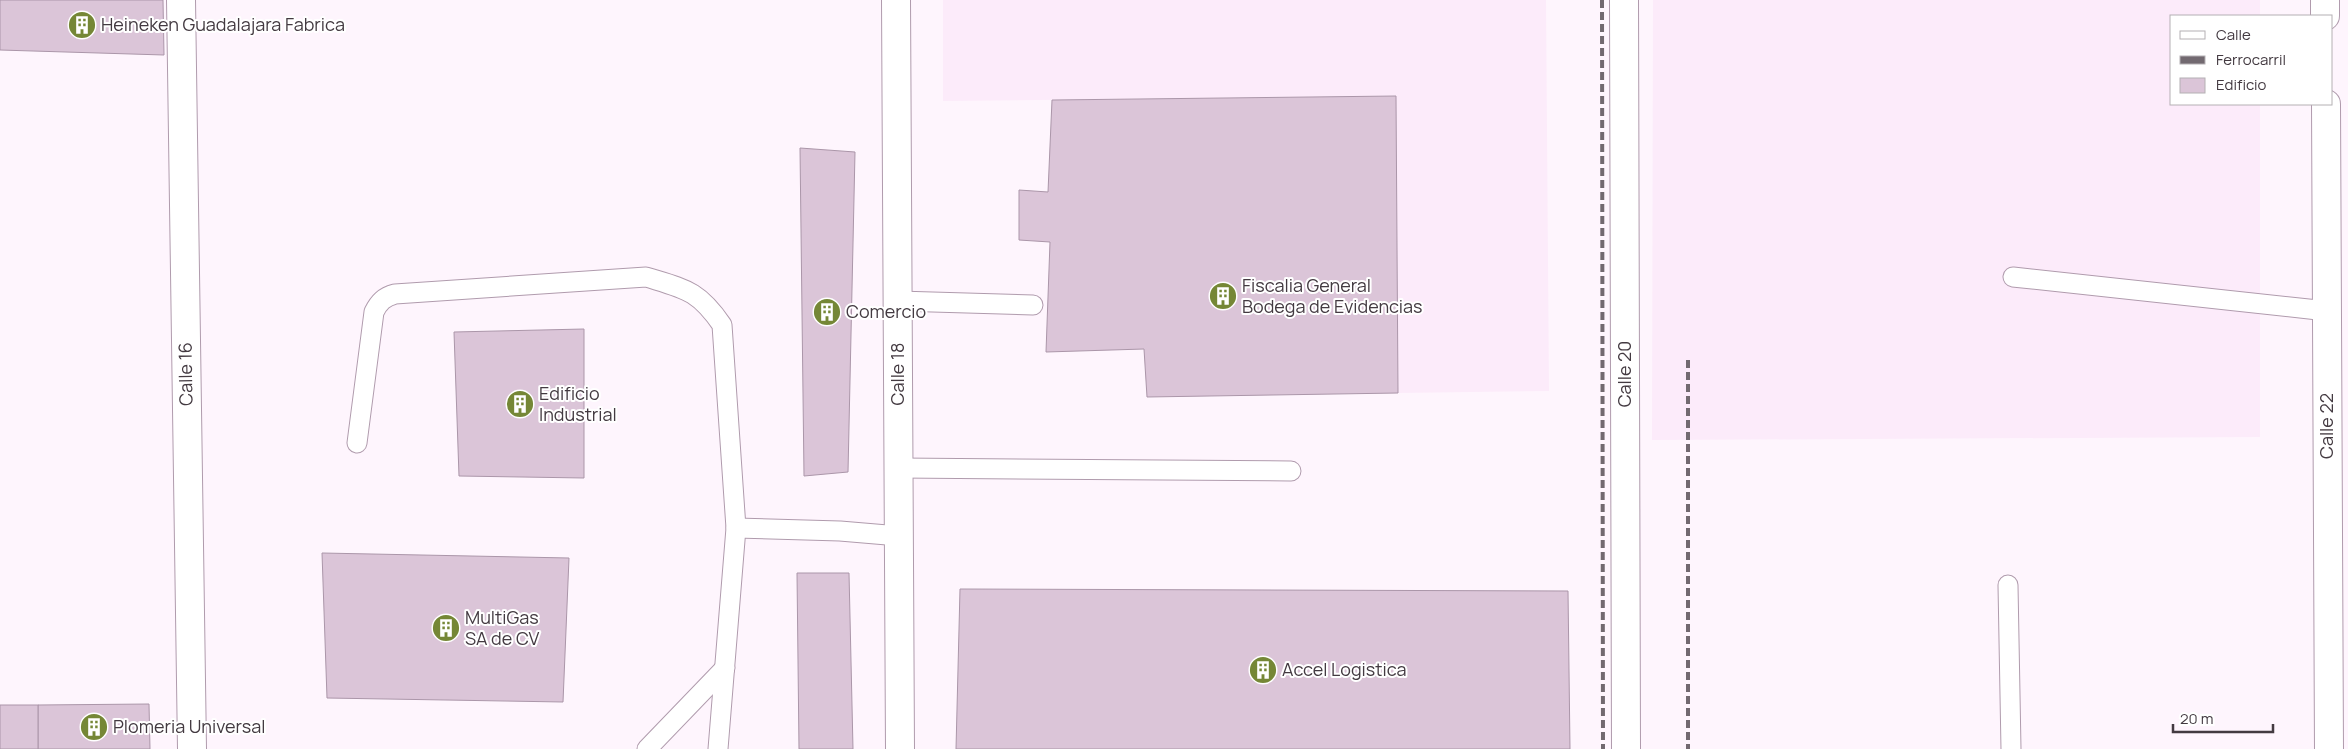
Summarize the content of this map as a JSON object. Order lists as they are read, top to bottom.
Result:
{
  "streets": {
    "street": [
      "Calle 16",
      "Calle 18",
      "Calle 20",
      "Calle 22"
    ]
  },
  "places": {
    "building": [
      "Heineken Guadalajara Fabrica",
      "Fiscalia General Bodega de Evidencias",
      "Comercio",
      "Edificio Industrial",
      "MultiGas SA de CV",
      "Accel Logistica",
      "Plomeria Universal"
    ]
  },
  "legend": ["Calle", "Ferrocarril", "Edificio"],
  "scale_bar": "20 m"
}
